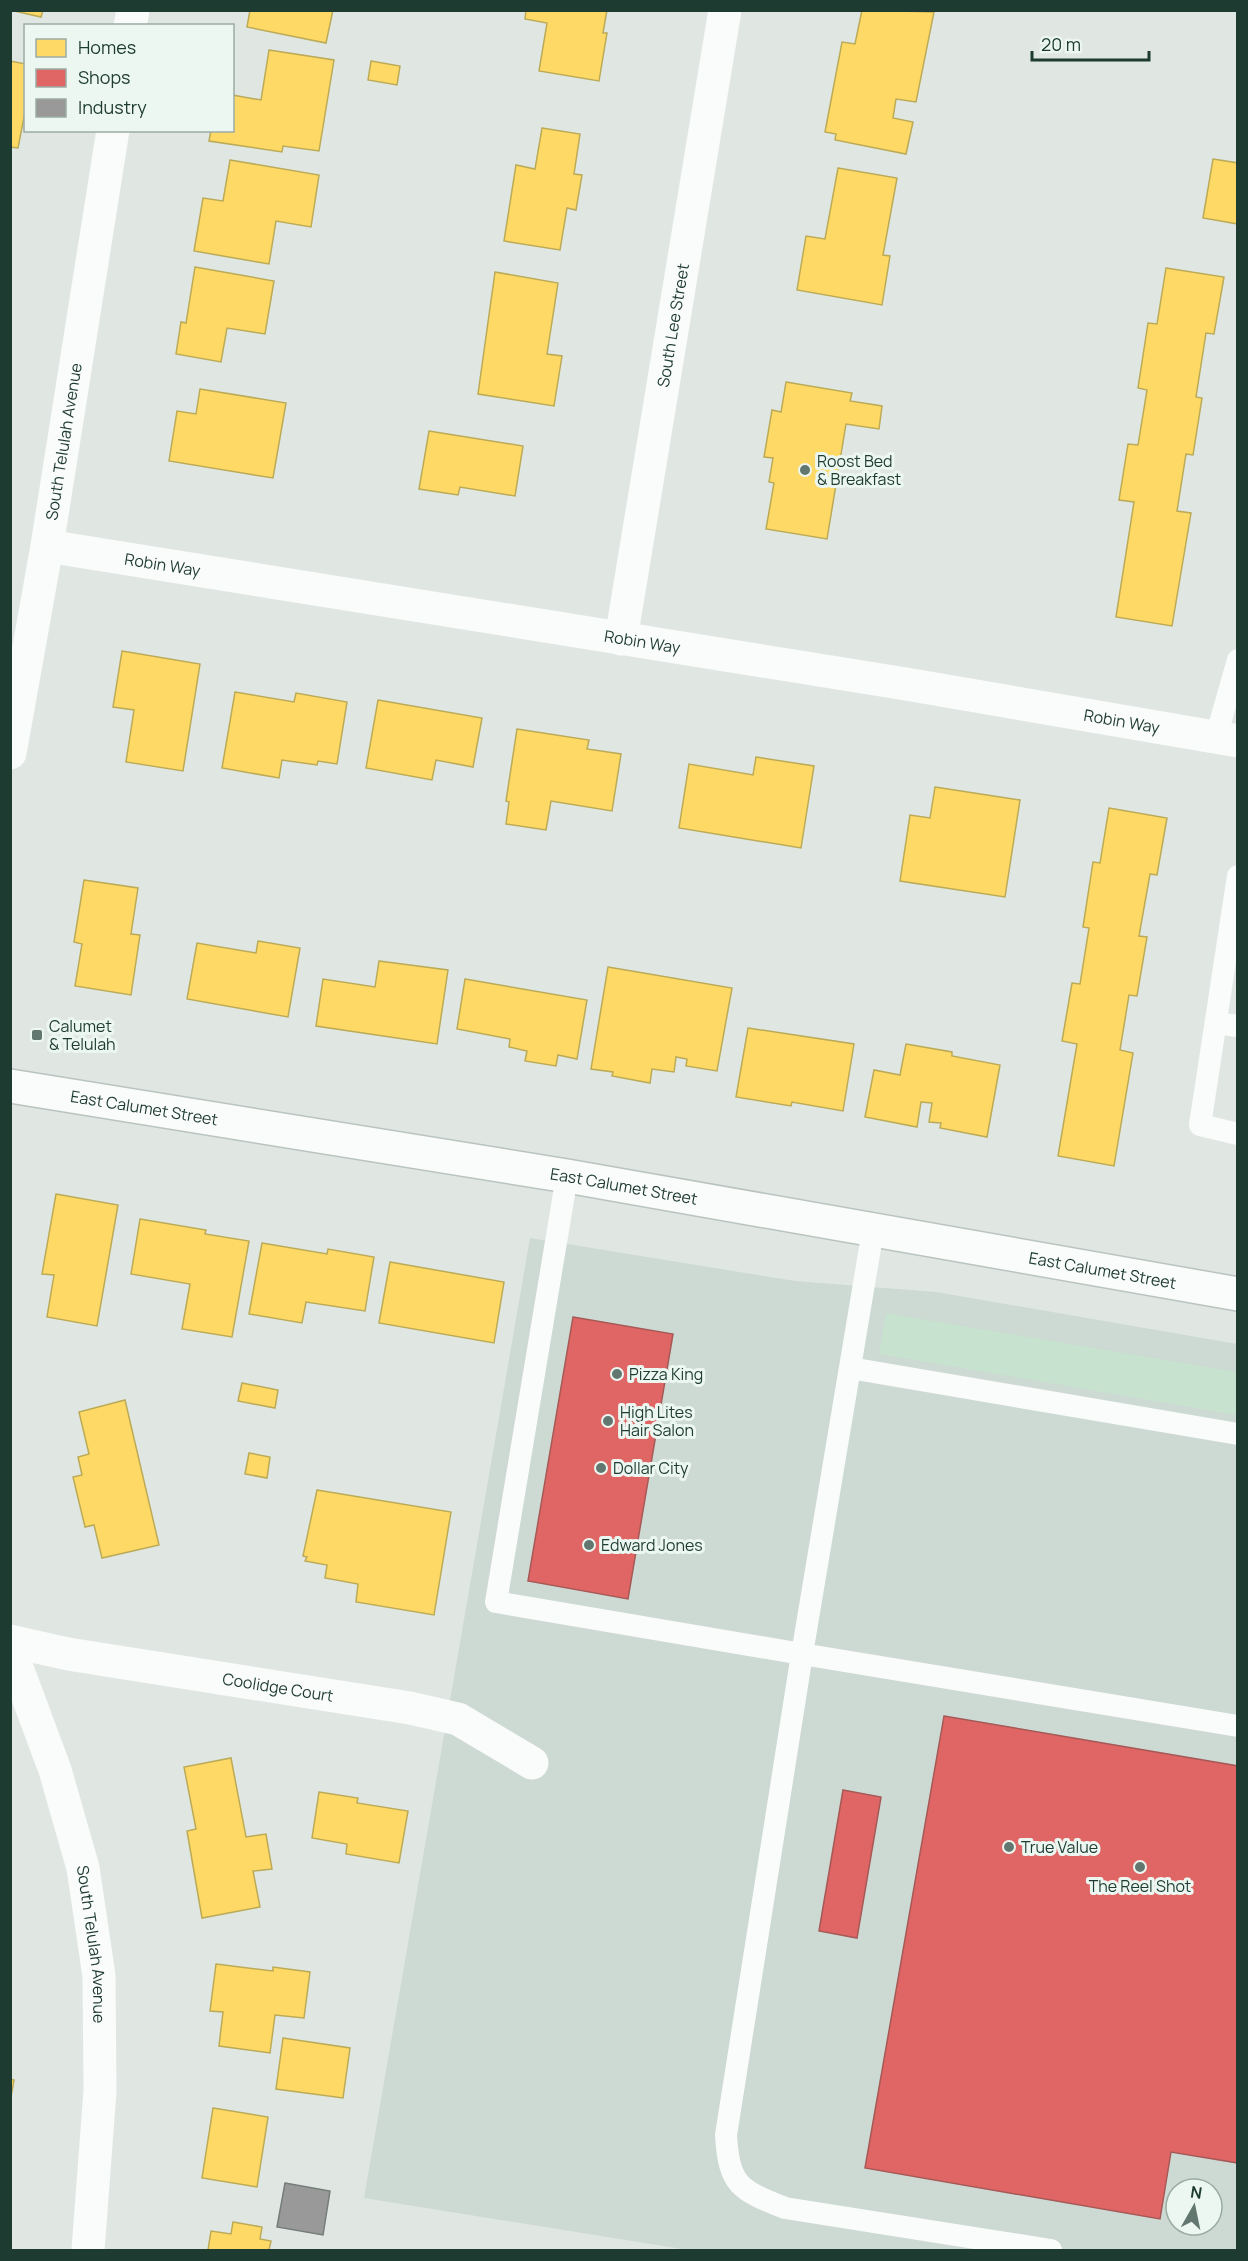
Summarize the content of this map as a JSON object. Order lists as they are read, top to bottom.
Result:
{
  "streets": {
    "street": [
      "South Lee Street",
      "South Telulah Avenue",
      "Robin Way",
      "East Calumet Street",
      "Coolidge Court"
    ]
  },
  "crossings": [
    ["South Lee Street", "Robin Way"],
    ["South Telulah Avenue", "Robin Way"]
  ],
  "places": {
    "other": [
      "Roost Bed & Breakfast",
      "Pizza King",
      "High Lites Hair Salon",
      "Dollar City",
      "Edward Jones",
      "True Value",
      "The Reel Shot"
    ],
    "transit": ["Calumet & Telulah"]
  },
  "legend": ["Homes", "Shops", "Industry"],
  "scale_bar": "20 m",
  "north": "top"
}
